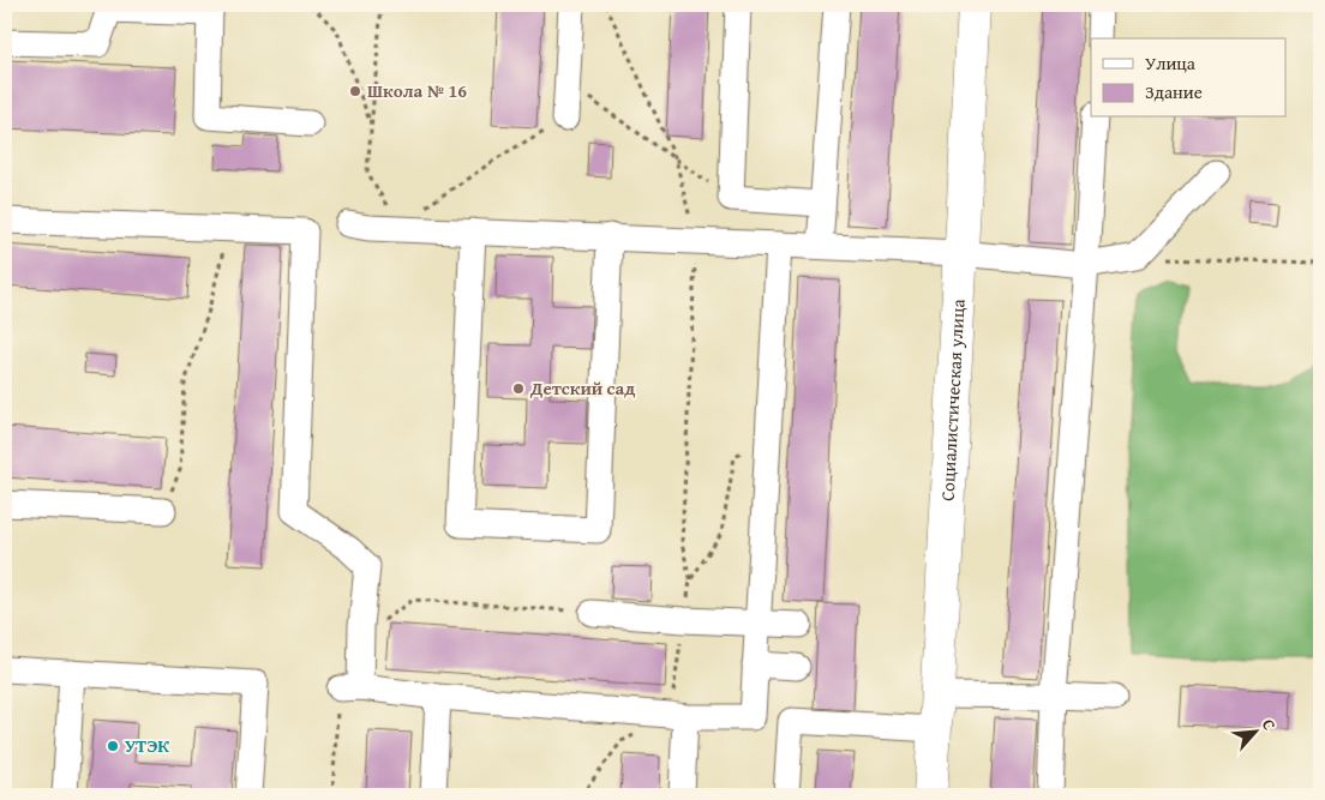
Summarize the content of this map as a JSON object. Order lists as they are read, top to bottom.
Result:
{
  "streets": {
    "main road": ["Социалистическая улица"]
  },
  "places": ["Школа № 16", "Детский сад", "УТЭК"],
  "legend": ["Улица", "Здание"],
  "north": "top right"
}
